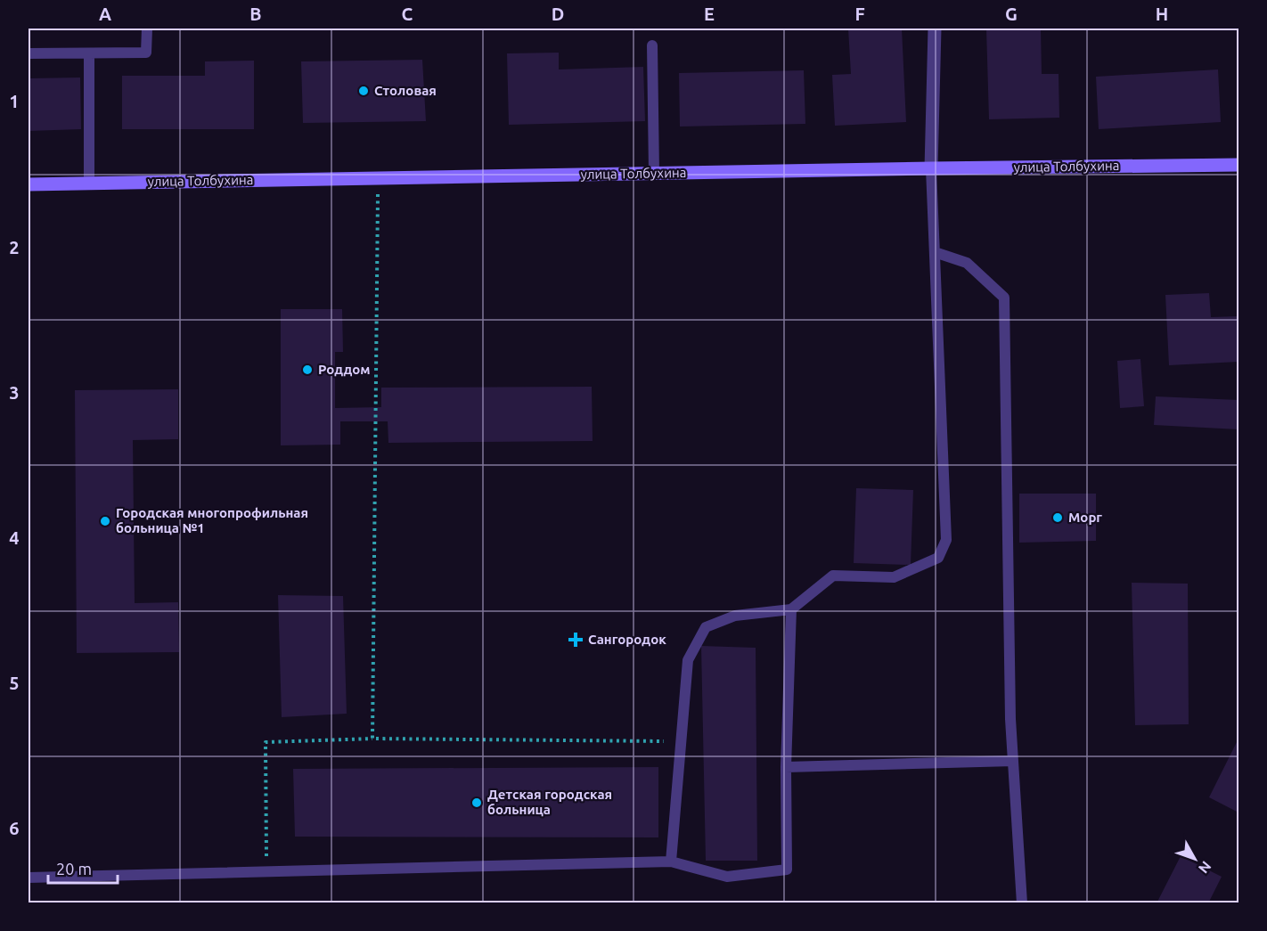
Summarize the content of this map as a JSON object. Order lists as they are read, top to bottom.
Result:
{
  "streets": {
    "street": ["улица Толбухина"]
  },
  "places": {
    "other": [
      "Столовая",
      "Роддом",
      "Морг",
      "Городская многопрофильная больница №1",
      "Детская городская больница"
    ],
    "health": ["Сангородок"]
  },
  "scale_bar": "20 m",
  "north": "bottom right",
  "grid": {
    "columns": [
      "A",
      "B",
      "C",
      "D",
      "E",
      "F",
      "G",
      "H"
    ],
    "rows": [
      "1",
      "2",
      "3",
      "4",
      "5",
      "6"
    ]
  }
}
